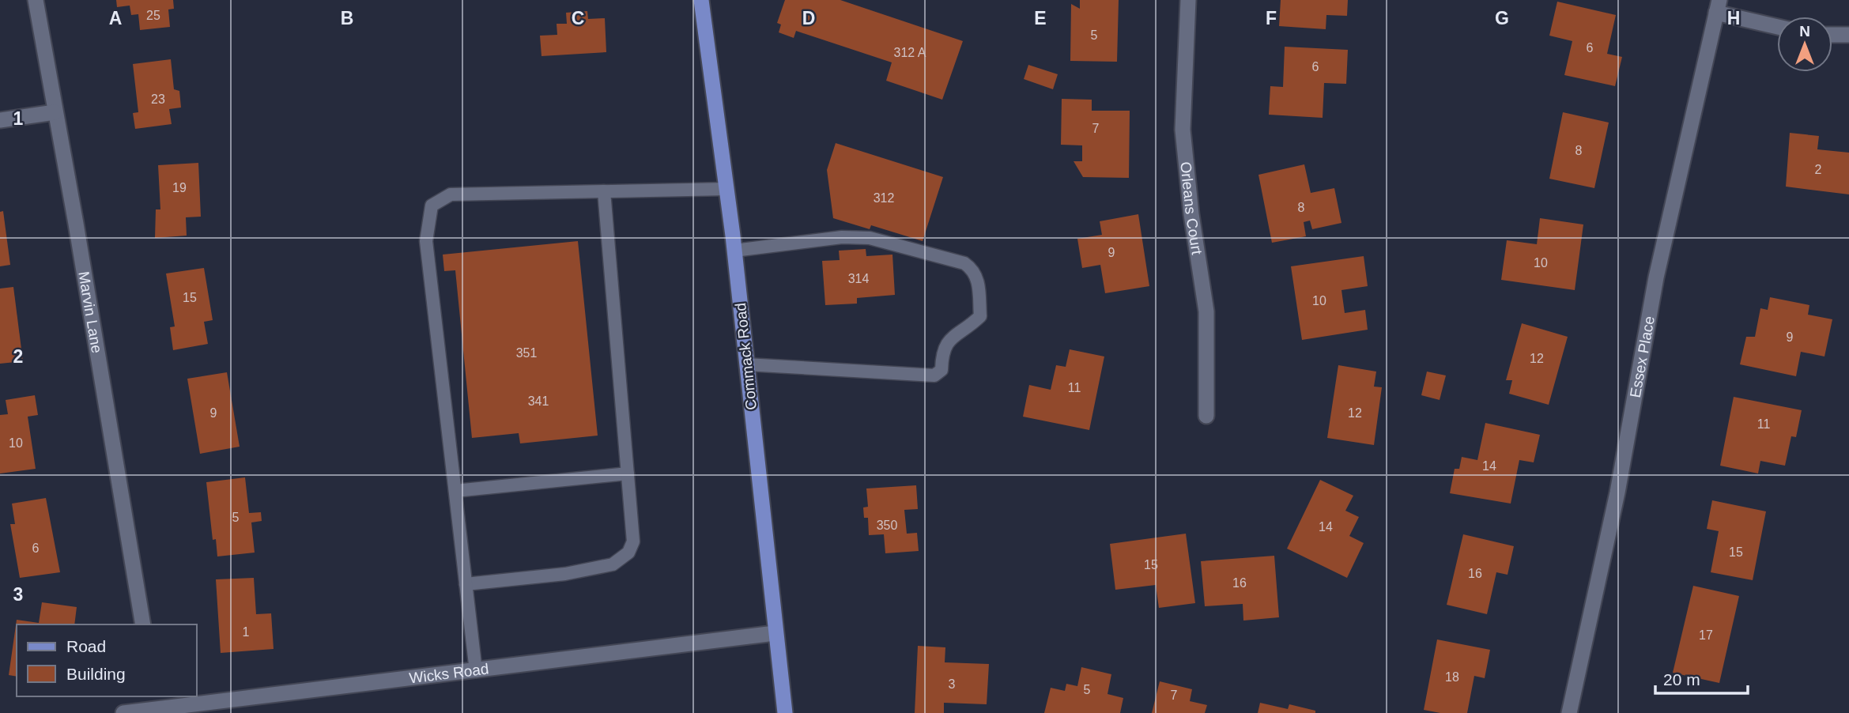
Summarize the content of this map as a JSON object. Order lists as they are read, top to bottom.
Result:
{
  "streets": {
    "main road": ["Commack Road"],
    "street": [
      "Orleans Court",
      "Marvin Lane",
      "Essex Place",
      "Wicks Road"
    ]
  },
  "crossings": [
    ["Commack Road", "Wicks Road"]
  ],
  "house_numbers": [
    "25",
    "5",
    "6",
    "312 A",
    "6",
    "23",
    "7",
    "8",
    "2",
    "19",
    "312",
    "8",
    "9",
    "10",
    "314",
    "15",
    "10",
    "9",
    "351",
    "12",
    "11",
    "341",
    "9",
    "12",
    "11",
    "10",
    "14",
    "5",
    "350",
    "14",
    "6",
    "15",
    "15",
    "16",
    "16",
    "1",
    "17",
    "18",
    "3",
    "5",
    "7"
  ],
  "legend": ["Road", "Building"],
  "scale_bar": "20 m",
  "north": "top",
  "grid": {
    "columns": [
      "A",
      "B",
      "C",
      "D",
      "E",
      "F",
      "G",
      "H"
    ],
    "rows": ["1", "2", "3"]
  }
}
